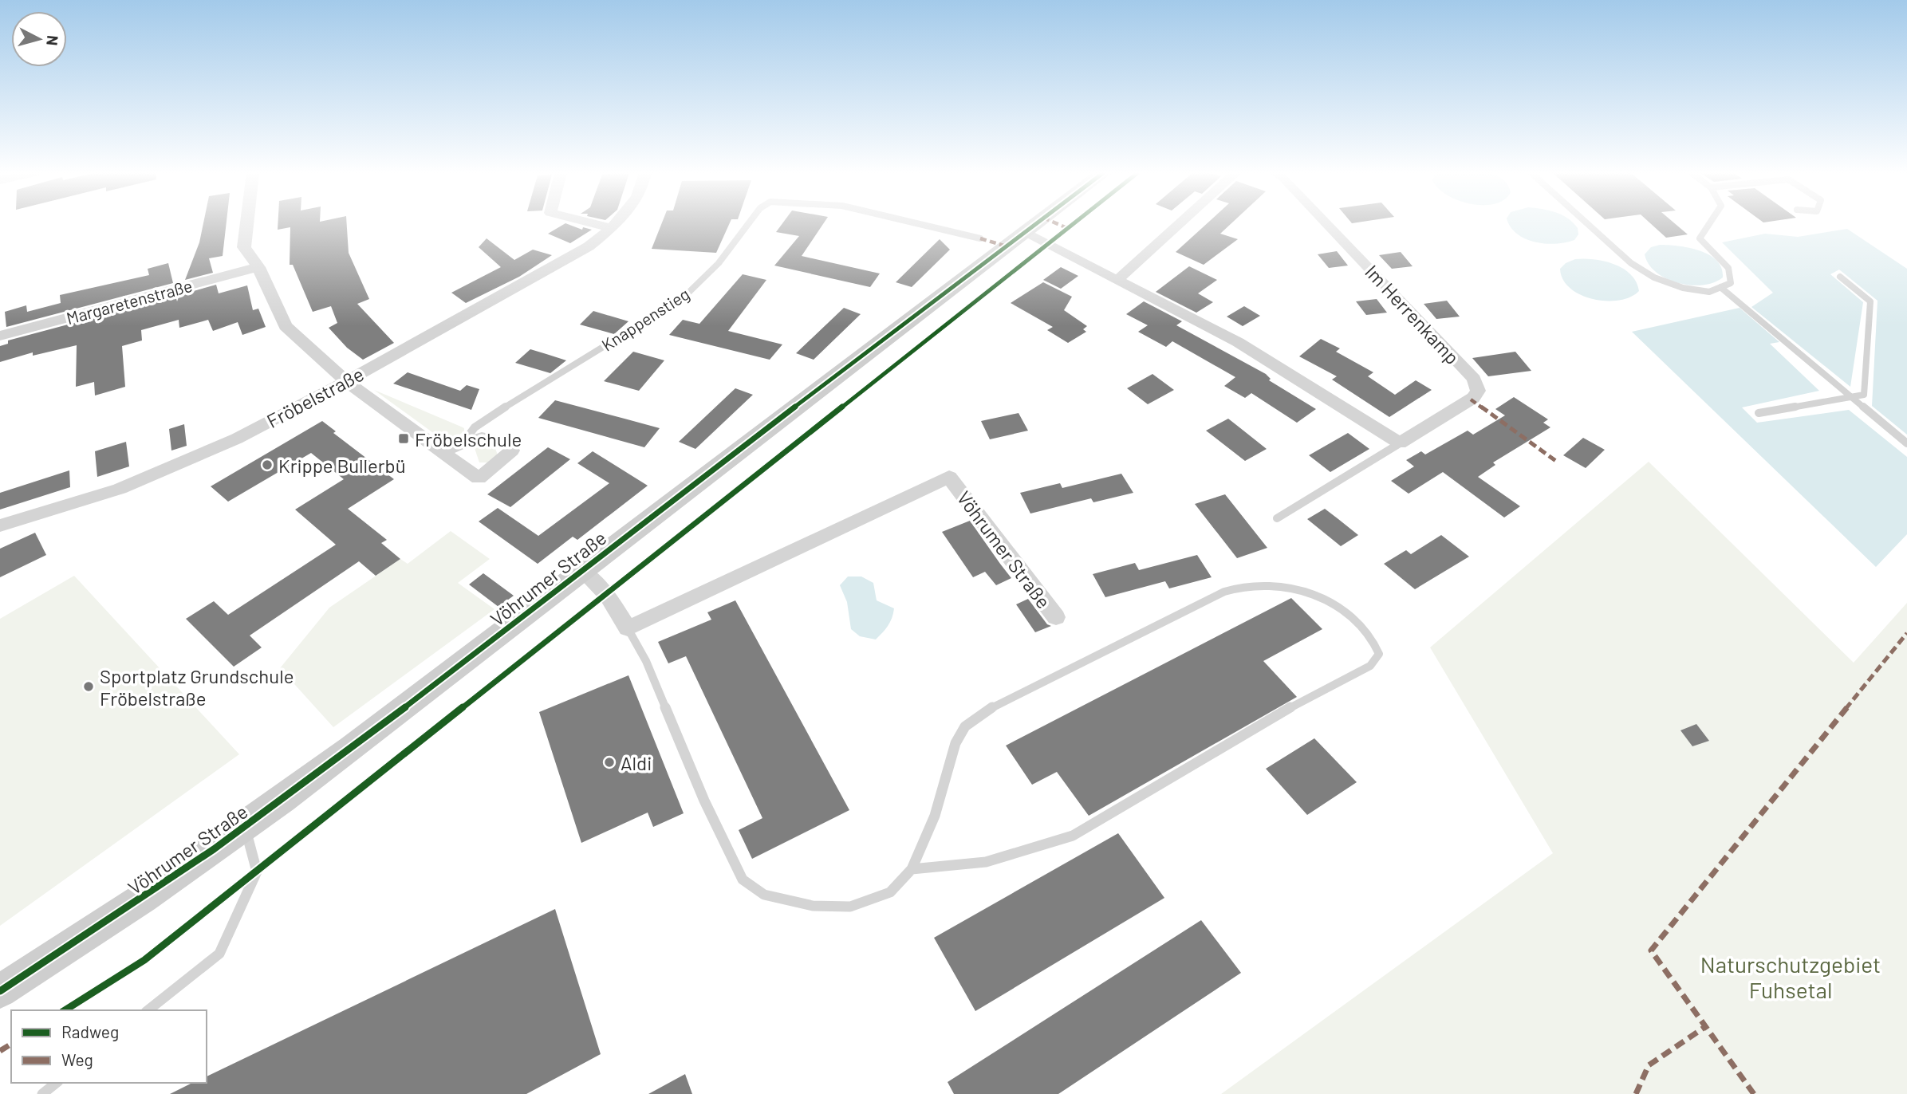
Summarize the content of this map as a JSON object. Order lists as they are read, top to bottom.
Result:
{
  "streets": {
    "main road": ["Vöhrumer Straße"],
    "street": ["Margaretenstraße", "Im Herrenkamp", "Fröbelstraße"],
    "lane": ["Knappenstieg"]
  },
  "parks": ["Naturschutzgebiet Fuhsetal"],
  "places": {
    "transit": ["Fröbelschule"],
    "other": ["Krippe Bullerbü", "Sportplatz Grundschule Fröbelstraße", "Aldi"]
  },
  "legend": ["Radweg", "Weg"],
  "north": "right"
}
